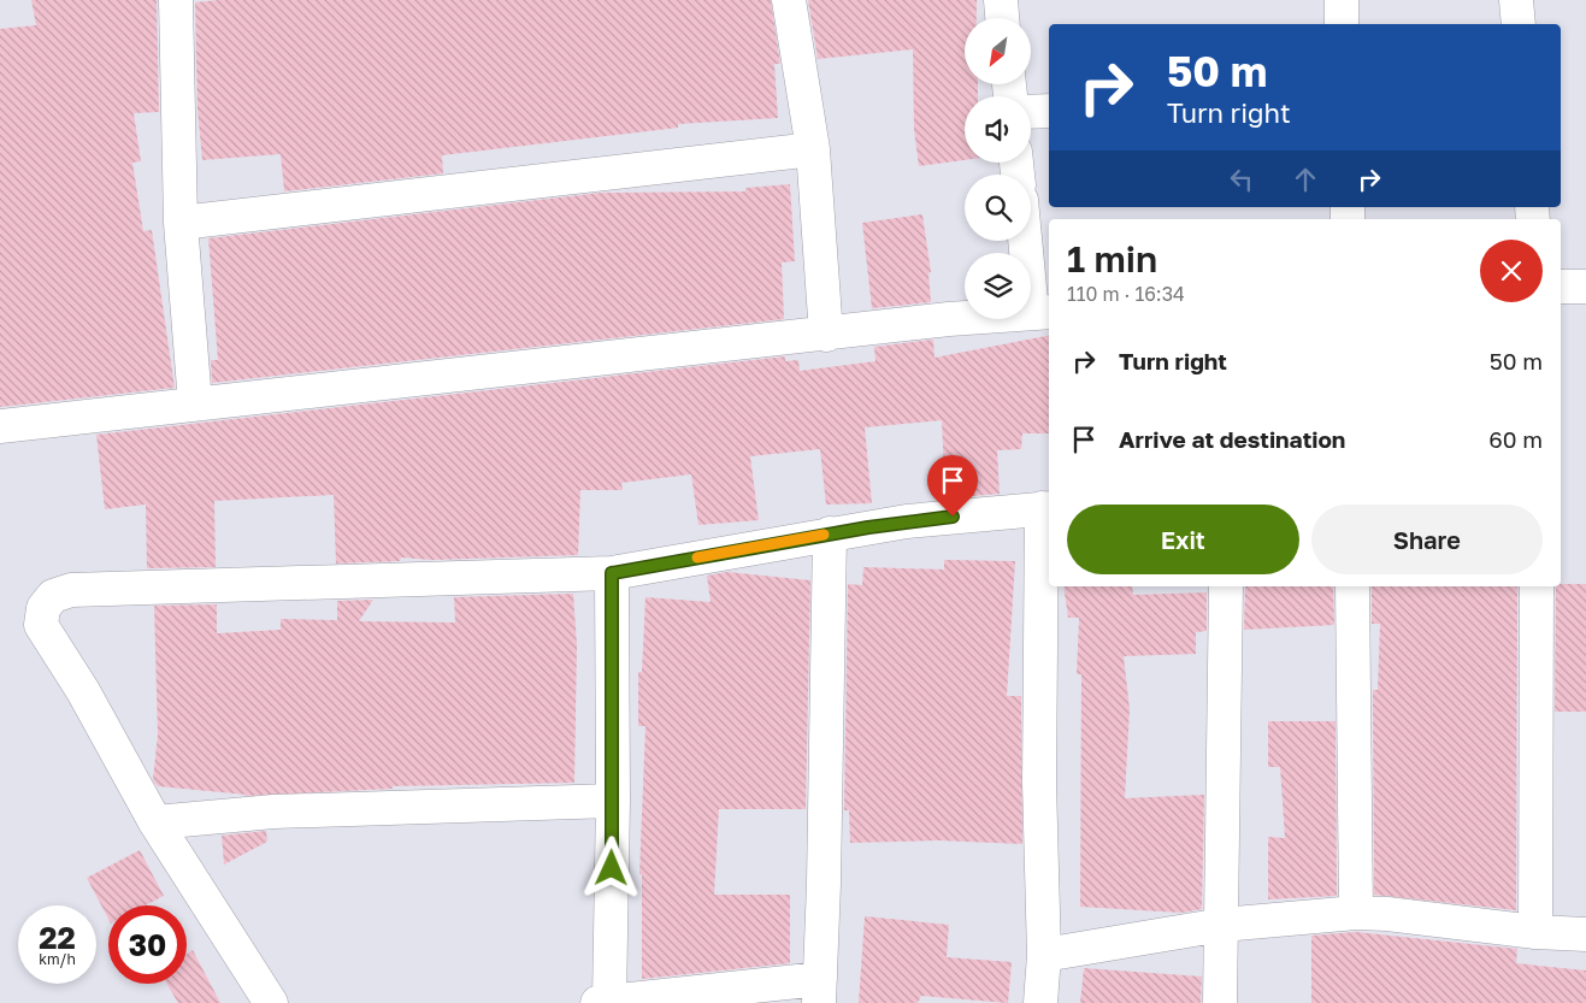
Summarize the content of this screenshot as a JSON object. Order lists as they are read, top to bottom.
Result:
{
  "north": "bottom left",
  "page": {
    "turn": ["50 m", "Turn right"],
    "heading": ["1 min", "110 m · 16:34"],
    "list": [
      {
        "name": "Turn right",
        "value": "50 m"
      },
      {
        "name": "Arrive at destination",
        "value": "60 m"
      }
    ],
    "buttons": ["Exit", "Share"],
    "speed": "22 km/h",
    "limit": "30"
  }
}
